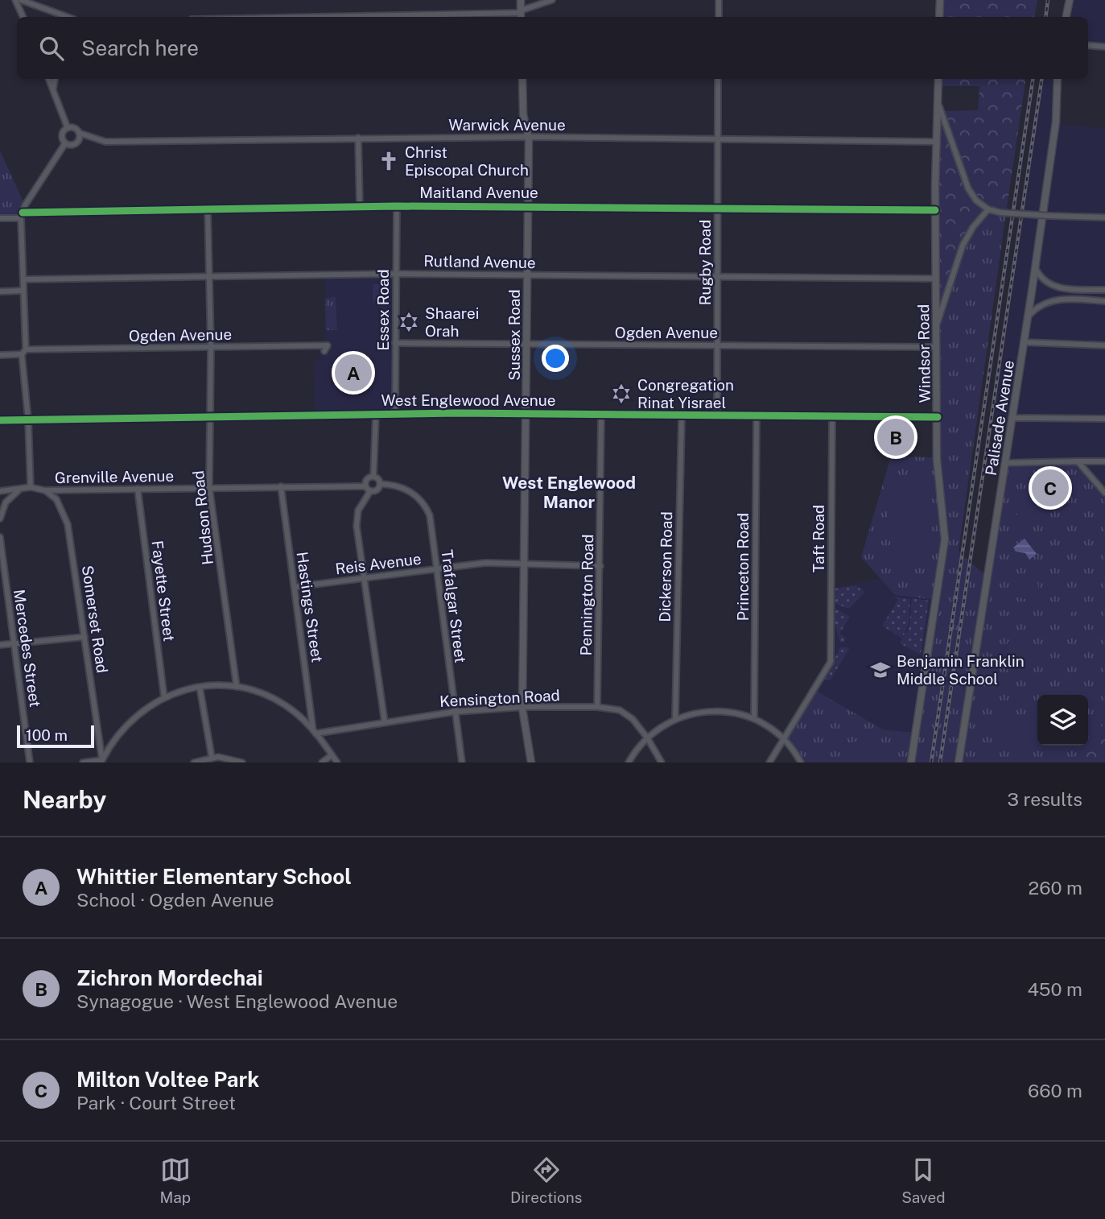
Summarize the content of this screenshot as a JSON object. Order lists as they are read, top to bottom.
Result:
{
  "streets": {
    "street": [
      "Warwick Avenue",
      "Maitland Avenue",
      "Rutland Avenue",
      "Rugby Road",
      "Essex Road",
      "Ogden Avenue",
      "Sussex Road",
      "Windsor Road",
      "West Englewood Avenue",
      "Palisade Avenue",
      "Grenville Avenue",
      "Hudson Road",
      "Taft Road",
      "Reis Avenue",
      "Dickerson Road",
      "Princeton Road",
      "Fayette Street",
      "Pennington Road",
      "Trafalgar Street",
      "Hastings Street",
      "Somerset Road",
      "Mercedes Street",
      "Kensington Road"
    ]
  },
  "crossings": [
    ["Warwick Avenue", "Rugby Road"],
    ["Warwick Avenue", "Sussex Road"],
    ["Warwick Avenue", "Windsor Road"],
    ["Maitland Avenue", "Rugby Road"],
    ["Maitland Avenue", "Essex Road"],
    ["Maitland Avenue", "Sussex Road"],
    ["Maitland Avenue", "Windsor Road"],
    ["Maitland Avenue", "Hudson Road"],
    ["Rutland Avenue", "Rugby Road"],
    ["Rutland Avenue", "Essex Road"],
    ["Rutland Avenue", "Sussex Road"],
    ["Rutland Avenue", "Windsor Road"],
    ["Rutland Avenue", "Hudson Road"],
    ["Rugby Road", "Ogden Avenue"],
    ["Rugby Road", "West Englewood Avenue"],
    ["Essex Road", "Ogden Avenue"],
    ["Essex Road", "West Englewood Avenue"],
    ["Ogden Avenue", "Sussex Road"],
    ["Ogden Avenue", "Windsor Road"],
    ["Ogden Avenue", "Hudson Road"],
    ["Sussex Road", "West Englewood Avenue"],
    ["Sussex Road", "Reis Avenue"],
    ["Sussex Road", "Kensington Road"],
    ["Windsor Road", "West Englewood Avenue"],
    ["West Englewood Avenue", "Hudson Road"],
    ["West Englewood Avenue", "Taft Road"],
    ["West Englewood Avenue", "Dickerson Road"],
    ["West Englewood Avenue", "Princeton Road"],
    ["West Englewood Avenue", "Pennington Road"],
    ["Grenville Avenue", "Hudson Road"],
    ["Grenville Avenue", "Fayette Street"],
    ["Grenville Avenue", "Trafalgar Street"],
    ["Grenville Avenue", "Hastings Street"],
    ["Grenville Avenue", "Somerset Road"],
    ["Reis Avenue", "Pennington Road"],
    ["Reis Avenue", "Trafalgar Street"],
    ["Reis Avenue", "Hastings Street"],
    ["Pennington Road", "Kensington Road"],
    ["Trafalgar Street", "Kensington Road"],
    ["Hastings Street", "Kensington Road"]
  ],
  "districts": ["West Englewood Manor"],
  "places": {
    "church": ["Christ Episcopal Church"],
    "synagogue": ["Shaarei Orah", "Congregation Rinat Yisrael"],
    "school or university": ["Benjamin Franklin Middle School"]
  },
  "scale_bar": "100 m",
  "page": {
    "search": "Search here",
    "pins": ["A", "B", "C"],
    "scale": "100 m",
    "heading": ["Nearby", "3 results"],
    "list": [
      {
        "mark": "A",
        "name": "Whittier Elementary School",
        "note": "School · Ogden Avenue",
        "value": "260 m"
      },
      {
        "mark": "B",
        "name": "Zichron Mordechai",
        "note": "Synagogue · West Englewood Avenue",
        "value": "450 m"
      },
      {
        "mark": "C",
        "name": "Milton Voltee Park",
        "note": "Park · Court Street",
        "value": "660 m"
      }
    ],
    "nav": ["Map", "Directions", "Saved"]
  }
}
